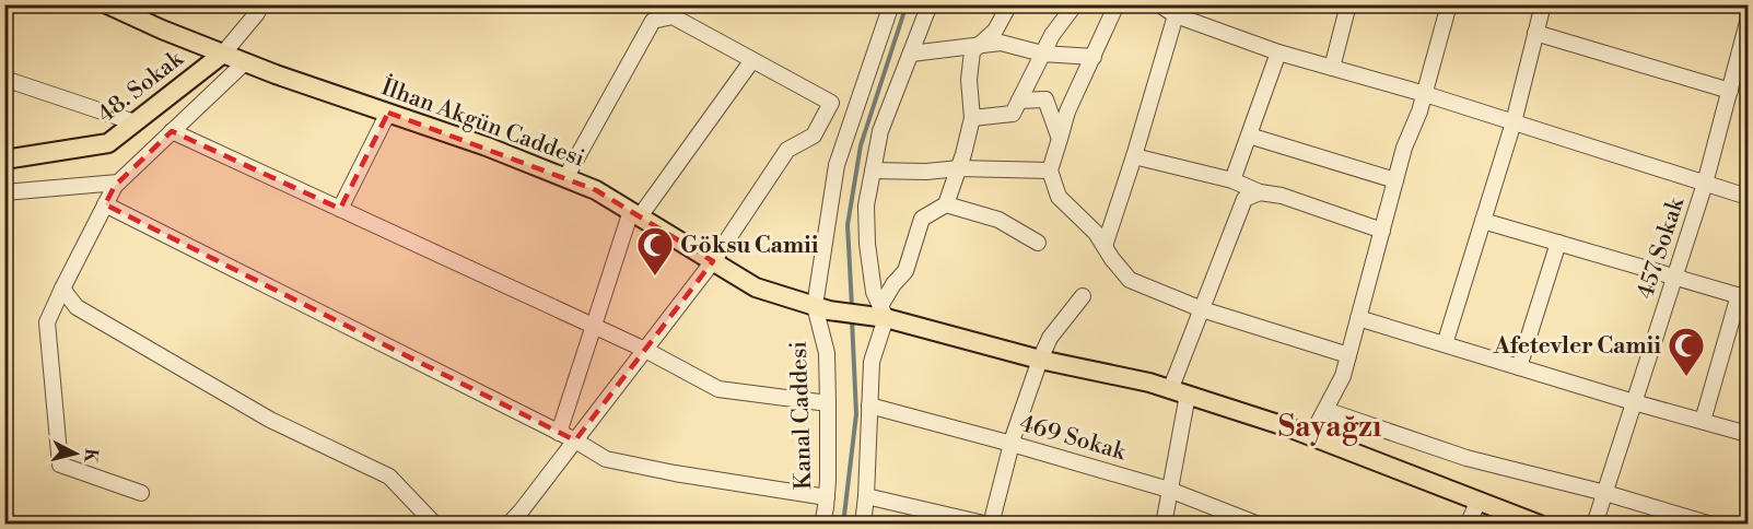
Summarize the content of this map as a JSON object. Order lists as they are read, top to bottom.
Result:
{
  "streets": {
    "main road": ["48. Sokak", "İlhan Akgün Caddesi"],
    "street": ["457 Sokak", "Kanal Caddesi", "469 Sokak"]
  },
  "crossings": [
    ["48. Sokak", "İlhan Akgün Caddesi"],
    ["İlhan Akgün Caddesi", "Kanal Caddesi"]
  ],
  "districts": ["Sayağzı"],
  "places": {
    "mosque": ["Göksu Camii", "Afetevler Camii"]
  },
  "north": "right"
}
